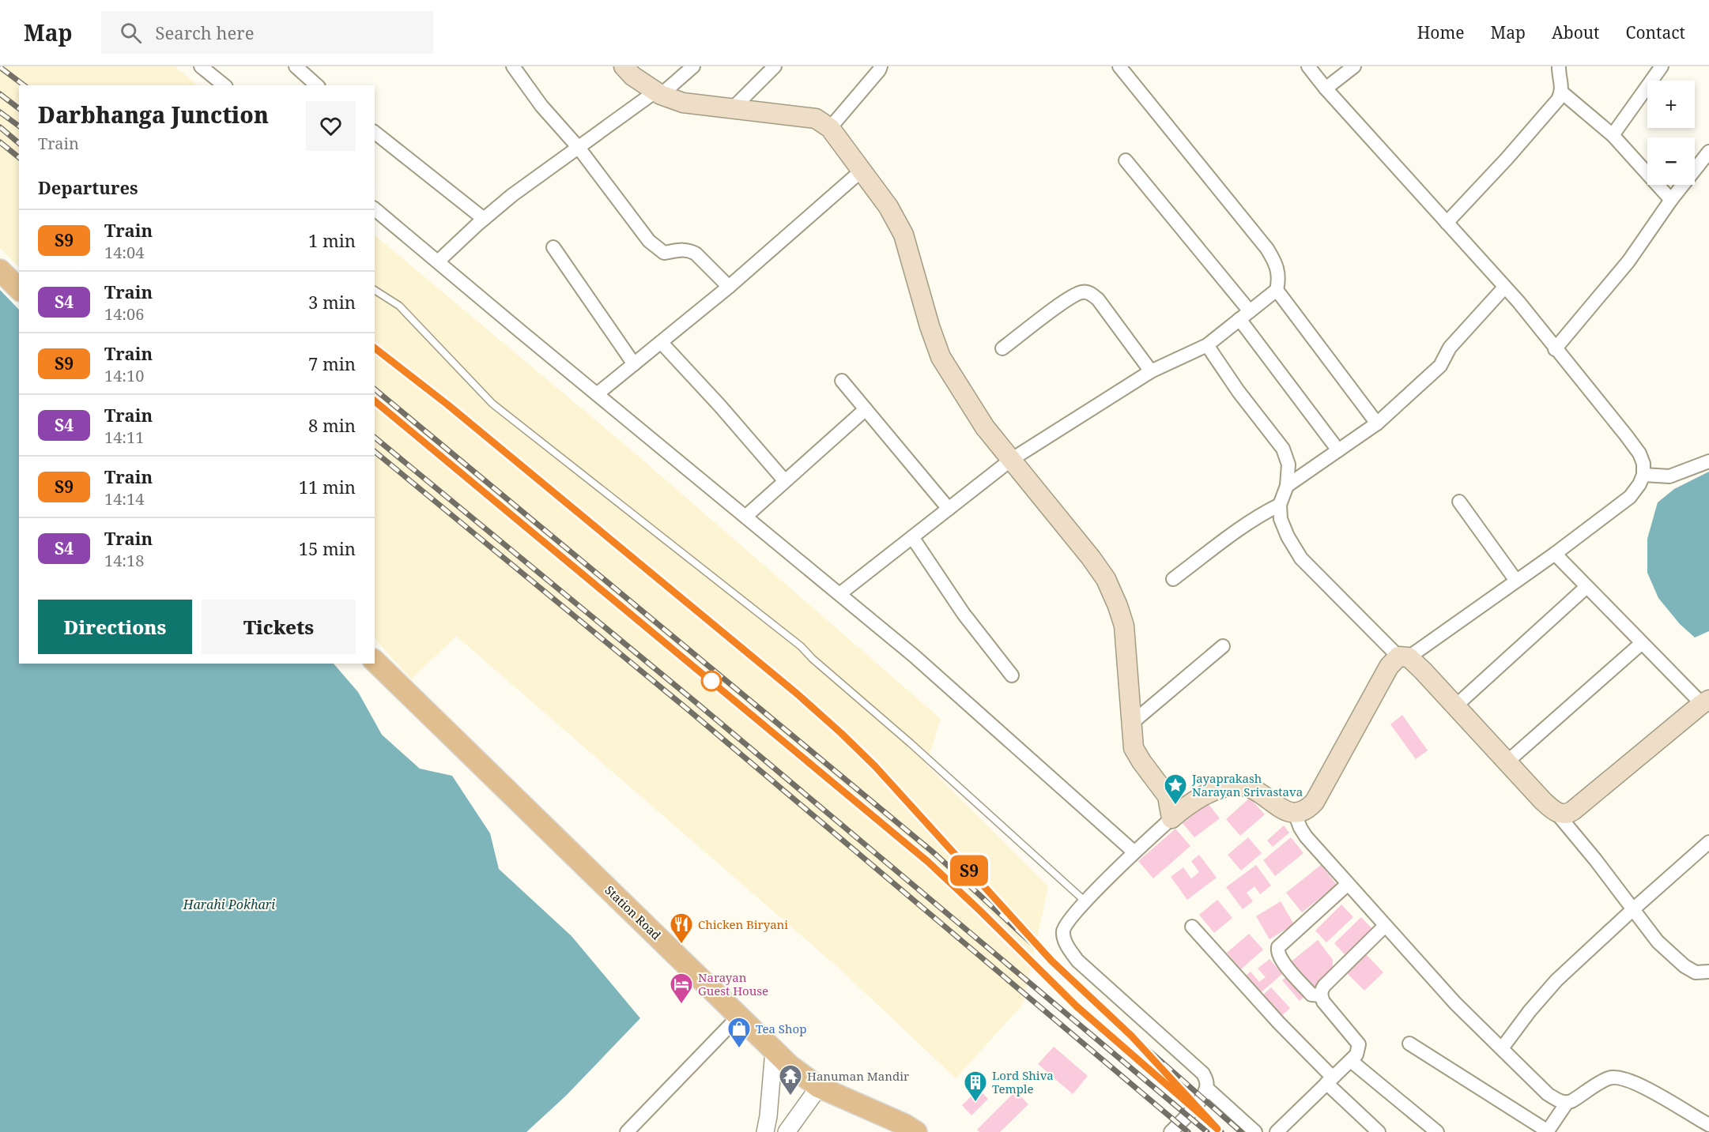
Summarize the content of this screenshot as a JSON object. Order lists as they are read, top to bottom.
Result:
{
  "streets": {
    "main road": ["Station Road"]
  },
  "water": ["Harahi Pokhari"],
  "places": {
    "place": ["Jayaprakash Narayan Srivastava"],
    "restaurant": ["Chicken Biryani"],
    "hotel": ["Narayan Guest House"],
    "shop": ["Tea Shop"],
    "temple": ["Hanuman Mandir"],
    "building": ["Lord Shiva Temple"]
  },
  "page": {
    "header": "Map",
    "search": "Search here",
    "nav": [
      "Home",
      "Map",
      "About",
      "Contact"
    ],
    "on_map": "S9",
    "map_buttons": ["+", "−"],
    "heading": [
      ["Darbhanga Junction", "Train"],
      "Departures"
    ],
    "list": [
      {
        "mark": "S9",
        "name": "Train",
        "note": "14:04",
        "value": "1 min"
      },
      {
        "mark": "S4",
        "name": "Train",
        "note": "14:06",
        "value": "3 min"
      },
      {
        "mark": "S9",
        "name": "Train",
        "note": "14:10",
        "value": "7 min"
      },
      {
        "mark": "S4",
        "name": "Train",
        "note": "14:11",
        "value": "8 min"
      },
      {
        "mark": "S9",
        "name": "Train",
        "note": "14:14",
        "value": "11 min"
      },
      {
        "mark": "S4",
        "name": "Train",
        "note": "14:18",
        "value": "15 min"
      }
    ],
    "buttons": ["Directions", "Tickets"]
  }
}
